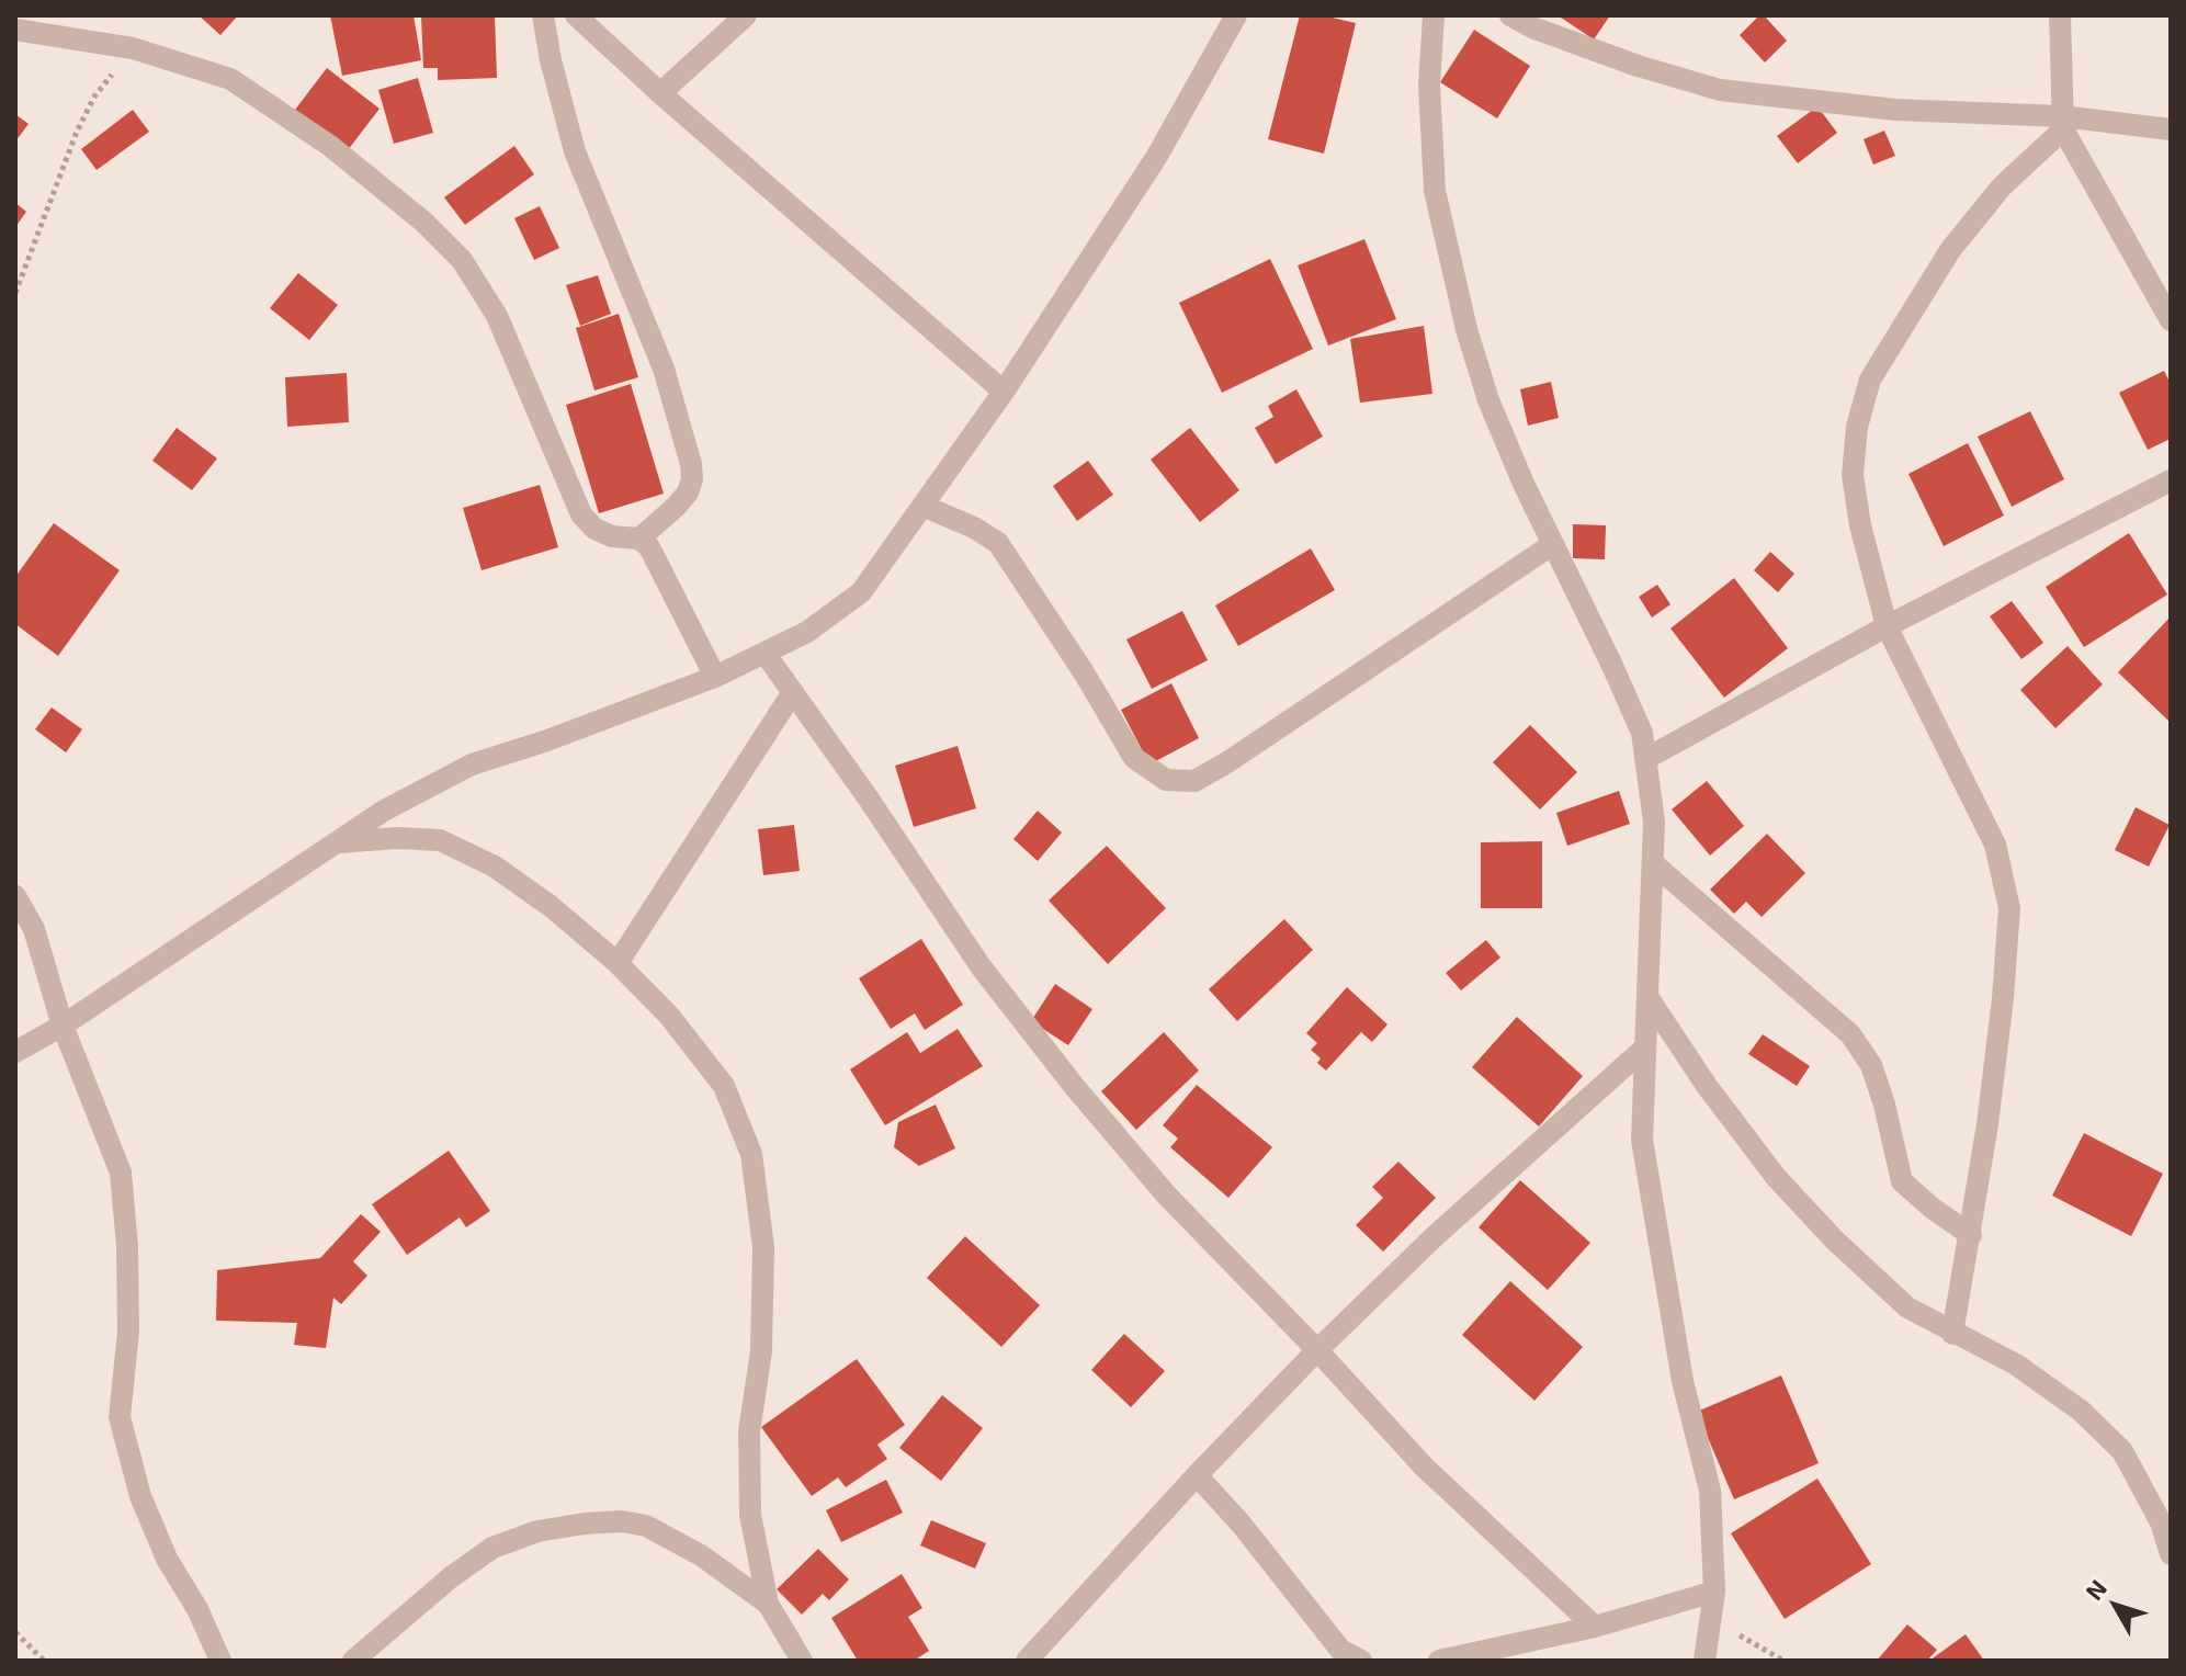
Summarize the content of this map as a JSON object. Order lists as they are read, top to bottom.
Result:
{
  "north": "top left"
}
